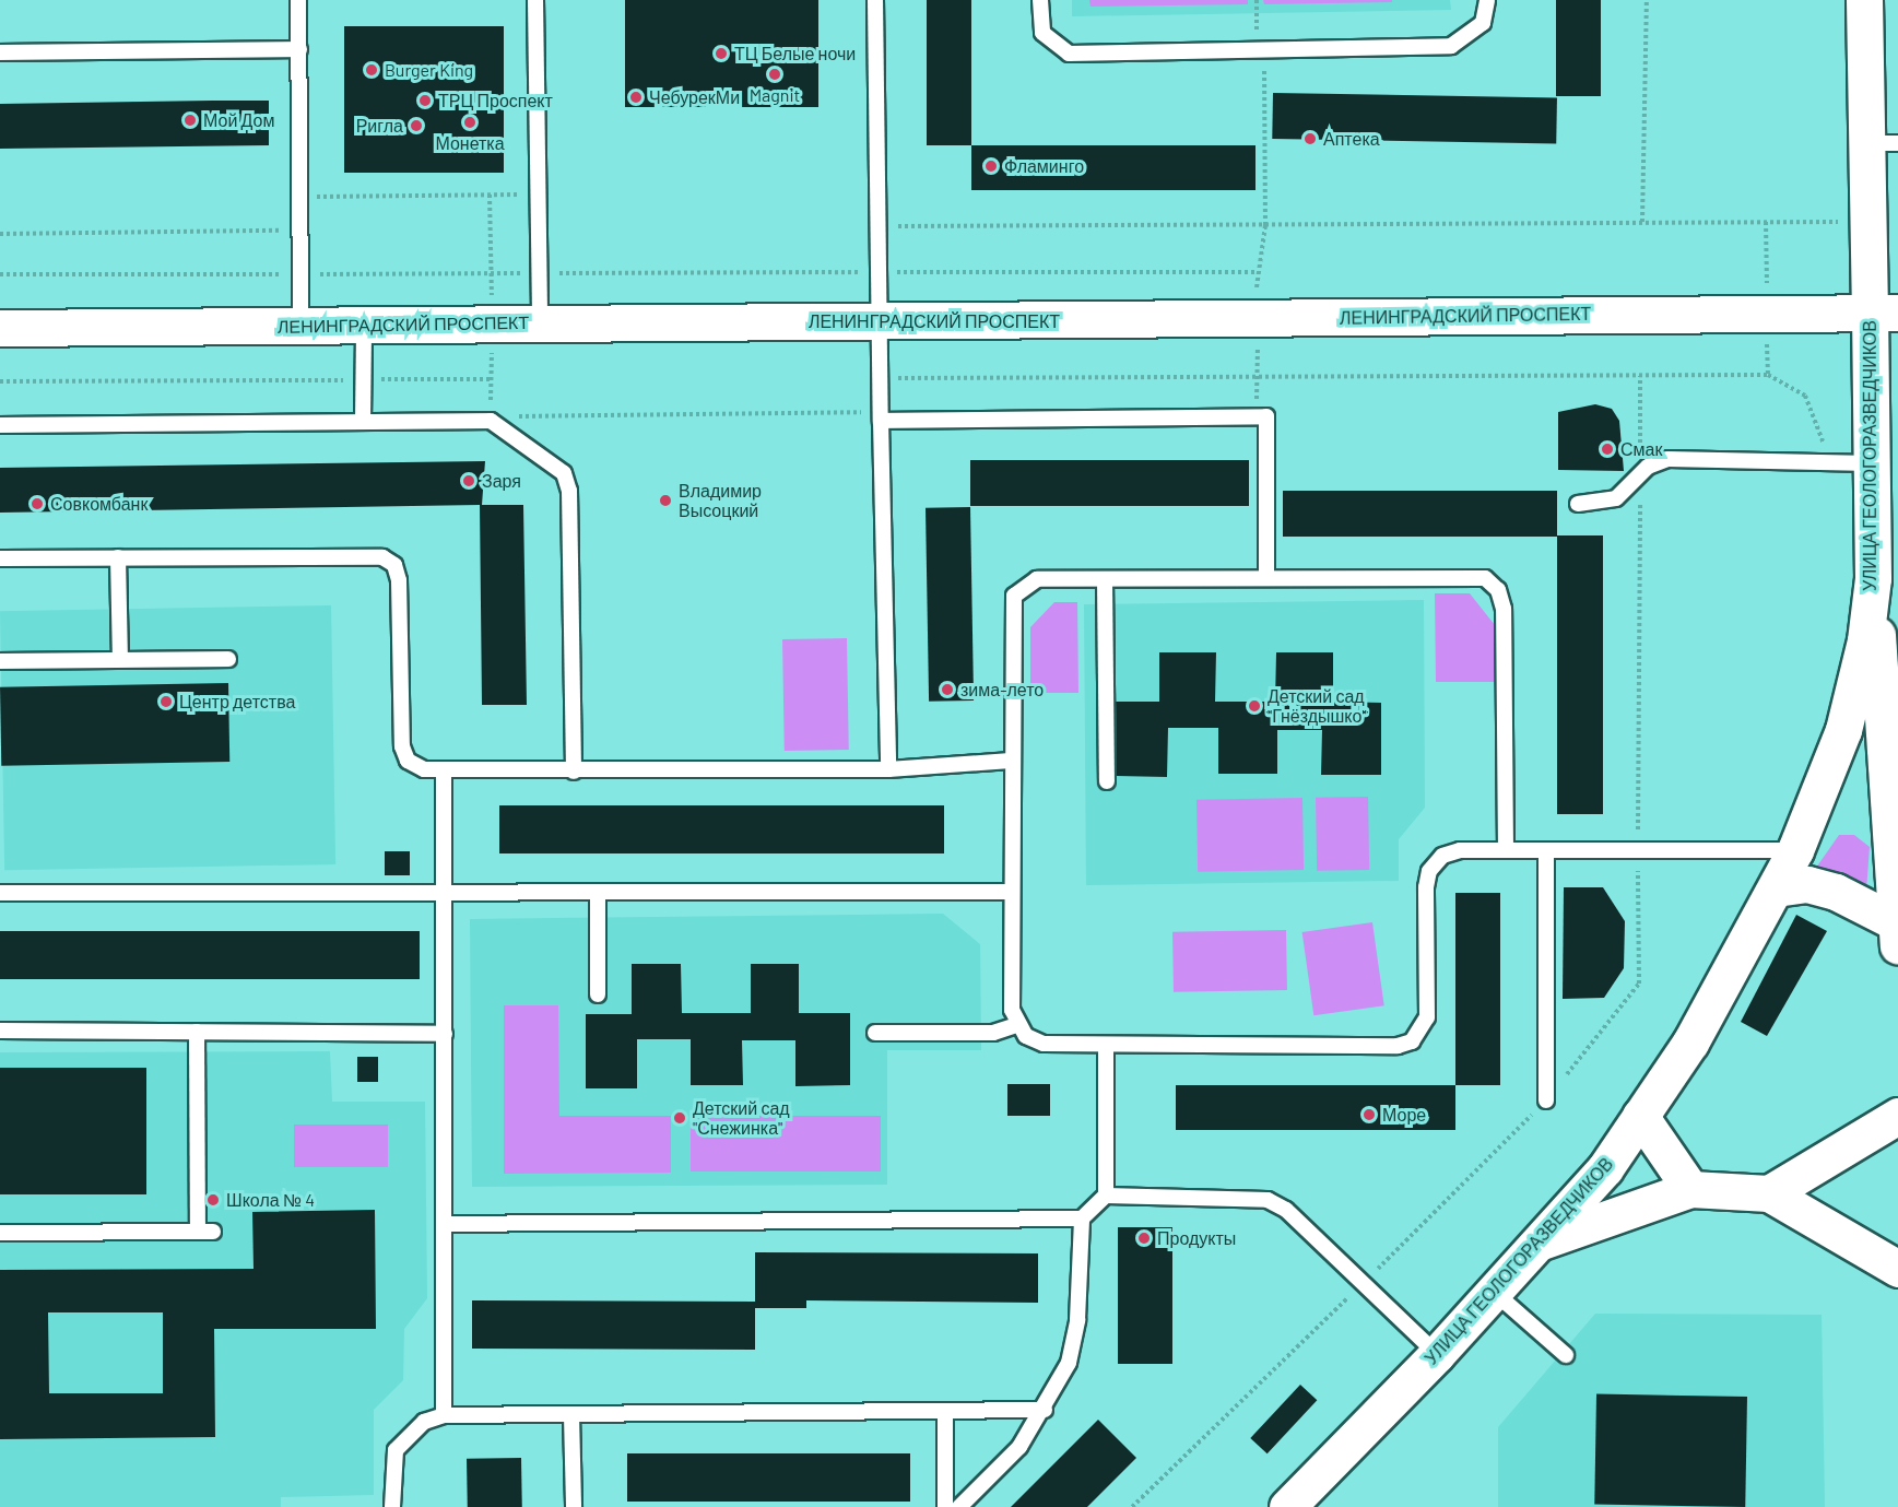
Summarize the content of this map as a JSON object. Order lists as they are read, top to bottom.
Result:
{
  "streets": {
    "street": ["ЛЕНИНГРАДСКИЙ ПРОСПЕКТ", "УЛИЦА ГЕОЛОГОРАЗВЕДЧИКОВ"]
  },
  "crossings": [
    ["ЛЕНИНГРАДСКИЙ ПРОСПЕКТ", "УЛИЦА ГЕОЛОГОРАЗВЕДЧИКОВ"]
  ],
  "places": [
    "ТЦ Белые ночи",
    "Burger King",
    "Magnit",
    "ЧебурекМи",
    "ТРЦ Проспект",
    "Мой Дом",
    "Монетка",
    "Ригла",
    "Аптека",
    "Фламинго",
    "Смак",
    "Заря",
    "Владимир Высоцкий",
    "Совкомбанк",
    "зима-лето",
    "Центр детства",
    "Детский сад \"Гнёздышко\"",
    "Море",
    "Детский сад \"Снежинка\"",
    "Школа № 4",
    "Продукты"
  ]
}
